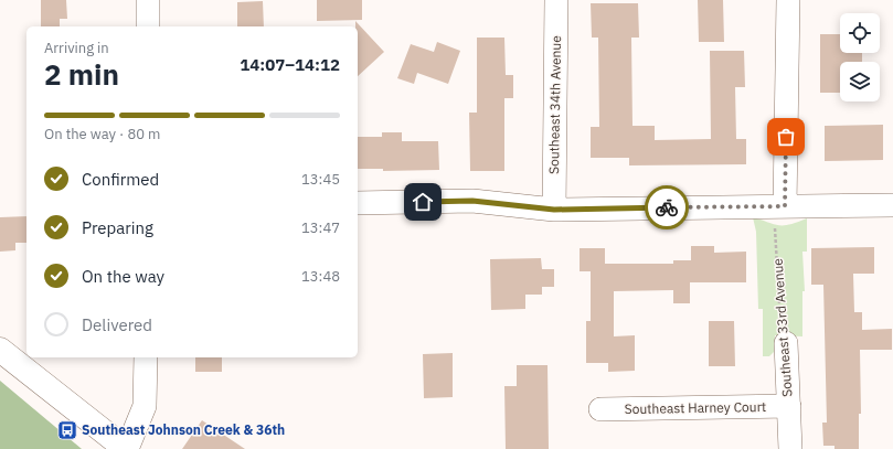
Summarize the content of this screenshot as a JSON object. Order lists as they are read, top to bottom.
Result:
{
  "streets": {
    "street": ["Southeast 34th Avenue", "Southeast 33rd Avenue", "Southeast Harney Court"]
  },
  "crossings": [
    ["Southeast 33rd Avenue", "Southeast Harney Court"]
  ],
  "places": {
    "bus stop": ["Southeast Johnson Creek & 36th"]
  },
  "page": {
    "heading": ["2 min", "Arriving in", "14:07–14:12"],
    "bar": "On the way · 80 m",
    "list": [
      ["Confirmed", "13:45"],
      ["Preparing", "13:47"],
      ["On the way", "13:48"],
      "Delivered"
    ]
  }
}
